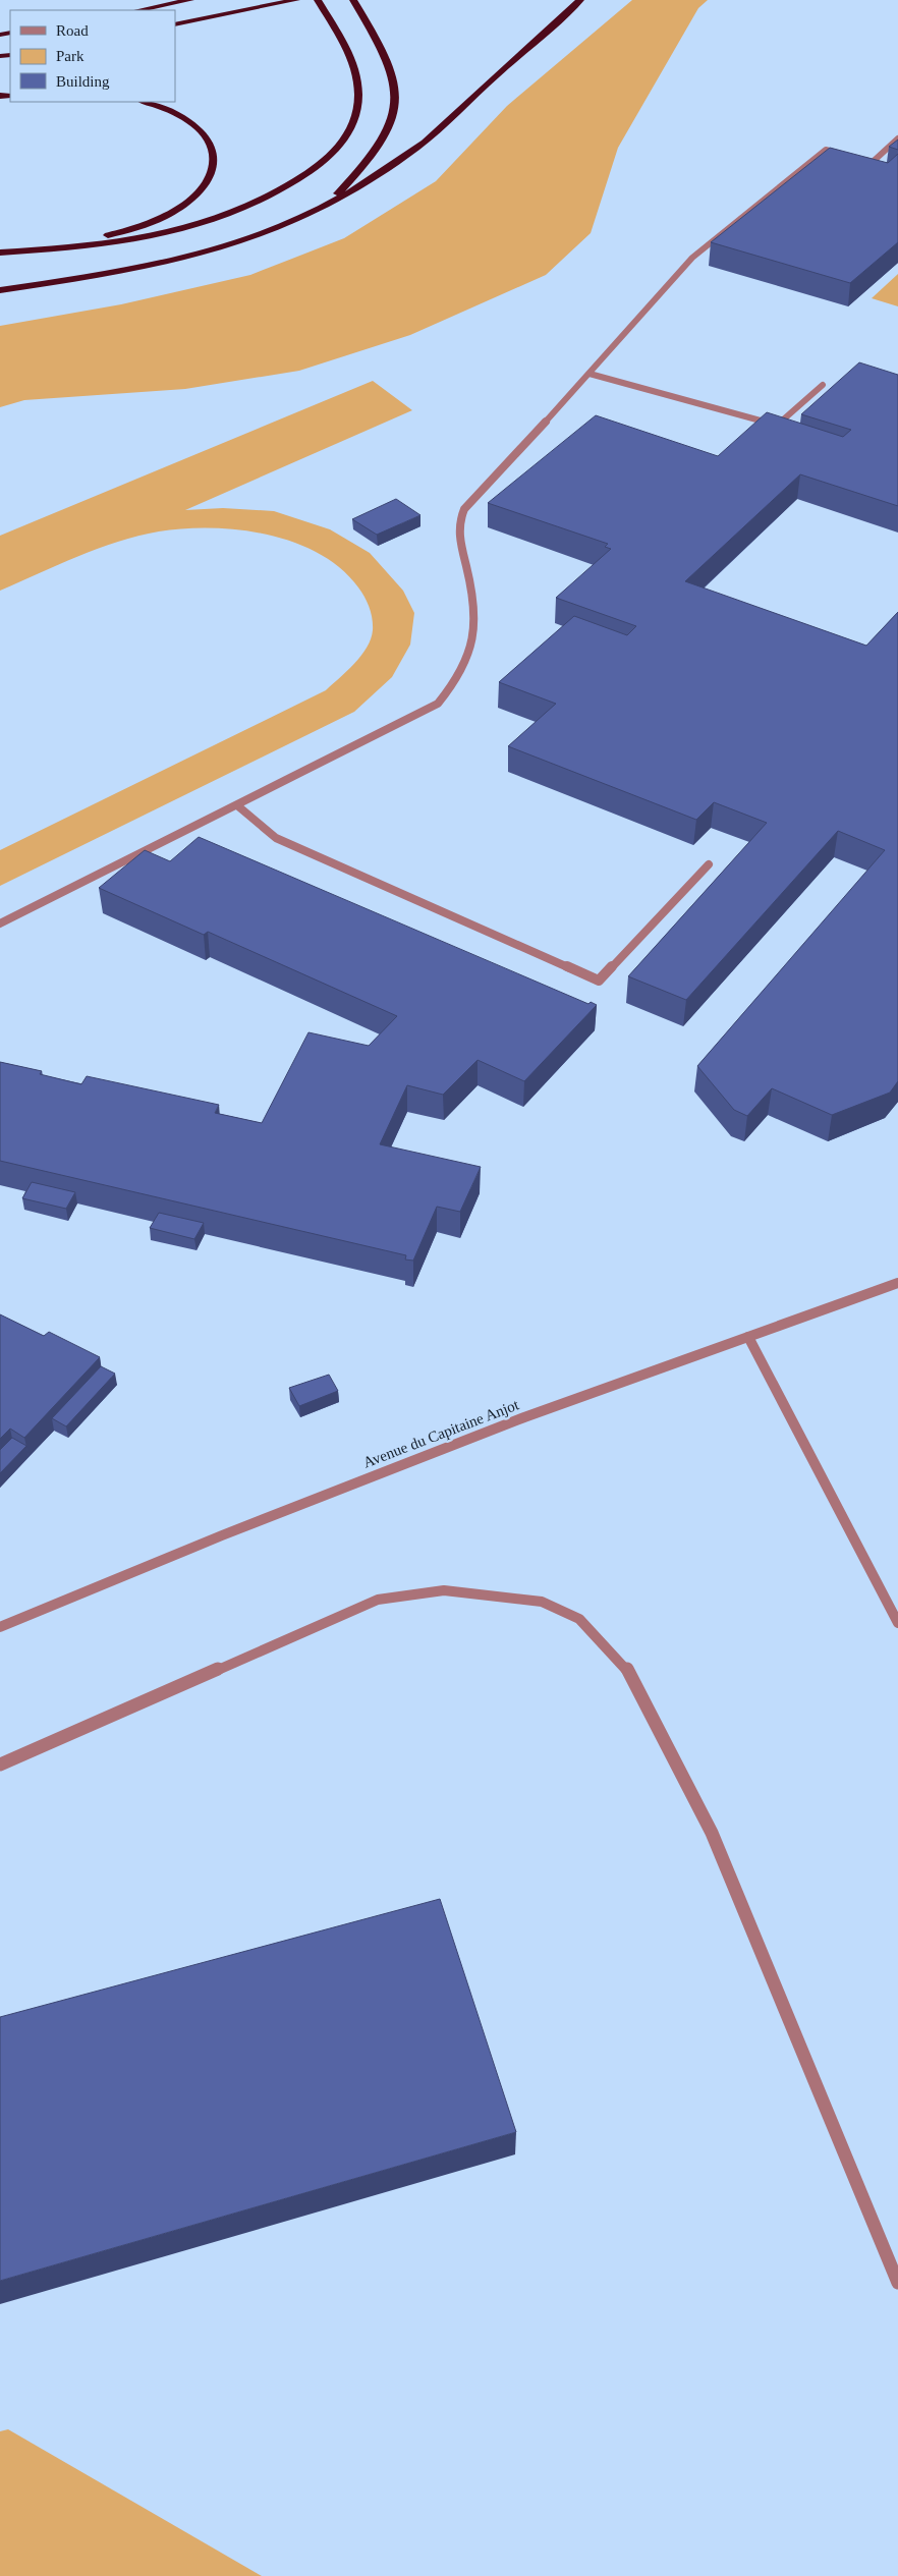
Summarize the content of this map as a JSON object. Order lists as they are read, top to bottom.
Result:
{
  "streets": {
    "street": ["Avenue du Capitaine Anjot"]
  },
  "legend": ["Road", "Park", "Building"]
}
